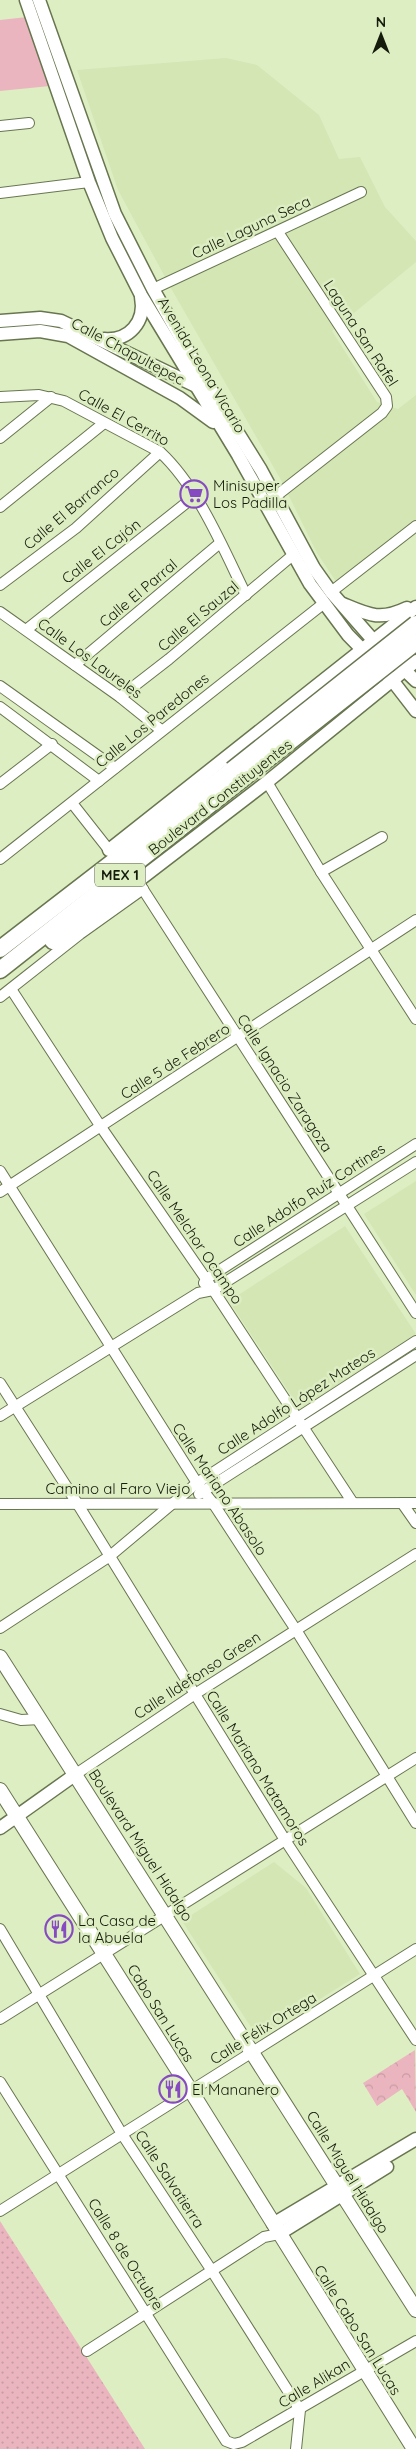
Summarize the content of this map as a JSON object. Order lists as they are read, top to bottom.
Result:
{
  "streets": {
    "highway": ["Boulevard Constituyentes", "MEX 1"],
    "main road": [
      "Boulevard Miguel Hidalgo",
      "Cabo San Lucas",
      "Calle Miguel Hidalgo",
      "Calle Cabo San Lucas"
    ],
    "street": [
      "Calle Laguna Seca",
      "Laguna San Rafel",
      "Calle Chapultepec",
      "Avenida Leona Vicario",
      "Calle El Cerrito",
      "Calle El Barranco",
      "Calle El Cajón",
      "Calle El Parral",
      "Calle El Sauzal",
      "Calle Los Laureles",
      "Calle Los Paredones",
      "Calle 5 de Febrero",
      "Calle Ignacio Zaragoza",
      "Calle Adolfo Ruíz Cortines",
      "Calle Melchor Ocampo",
      "Calle Adolfo López Mateos",
      "Camino al Faro Viejo",
      "Calle Mariano Abasolo",
      "Calle Ildefonso Green",
      "Calle Mariano Matamoros",
      "Calle Félix Ortega",
      "Calle Salvatierra",
      "Calle 8 de Octubre",
      "Calle Alikan"
    ]
  },
  "crossings": [
    ["Calle Laguna Seca", "Laguna San Rafel"],
    ["Calle Laguna Seca", "Avenida Leona Vicario"],
    ["Laguna San Rafel", "Avenida Leona Vicario"],
    ["Calle Chapultepec", "Avenida Leona Vicario"],
    ["Avenida Leona Vicario", "Calle El Sauzal"],
    ["Avenida Leona Vicario", "Calle Los Paredones"],
    ["Avenida Leona Vicario", "Boulevard Constituyentes"],
    ["Calle El Cerrito", "Calle El Barranco"],
    ["Calle El Cerrito", "Calle El Cajón"],
    ["Calle El Cerrito", "Calle El Parral"],
    ["Calle El Cerrito", "Calle El Sauzal"],
    ["Calle El Cajón", "Calle Los Laureles"],
    ["Calle El Parral", "Calle Los Laureles"],
    ["Calle El Sauzal", "Calle Los Laureles"],
    ["Calle Los Laureles", "Calle Los Paredones"],
    ["Boulevard Constituyentes", "MEX 1"],
    ["Boulevard Constituyentes", "Calle Ignacio Zaragoza"],
    ["Calle 5 de Febrero", "Calle Ignacio Zaragoza"],
    ["Calle 5 de Febrero", "Calle Melchor Ocampo"],
    ["Calle 5 de Febrero", "Calle Mariano Abasolo"],
    ["Calle Ignacio Zaragoza", "Calle Adolfo Ruíz Cortines"],
    ["Calle Adolfo Ruíz Cortines", "Calle Melchor Ocampo"],
    ["Calle Adolfo Ruíz Cortines", "Calle Mariano Abasolo"],
    ["Calle Adolfo Ruíz Cortines", "Calle Mariano Matamoros"],
    ["Calle Melchor Ocampo", "Calle Adolfo López Mateos"],
    ["Calle Melchor Ocampo", "Camino al Faro Viejo"],
    ["Calle Adolfo López Mateos", "Camino al Faro Viejo"],
    ["Calle Adolfo López Mateos", "Calle Mariano Abasolo"],
    ["Calle Adolfo López Mateos", "Calle Mariano Matamoros"],
    ["Camino al Faro Viejo", "Calle Mariano Abasolo"],
    ["Camino al Faro Viejo", "Calle Mariano Matamoros"],
    ["Calle Mariano Abasolo", "Calle Ildefonso Green"],
    ["Calle Ildefonso Green", "Calle Mariano Matamoros"],
    ["Calle Ildefonso Green", "Boulevard Miguel Hidalgo"],
    ["Calle Ildefonso Green", "Cabo San Lucas"],
    ["Calle Mariano Matamoros", "Calle Félix Ortega"],
    ["Boulevard Miguel Hidalgo", "Calle Félix Ortega"],
    ["Boulevard Miguel Hidalgo", "Calle Miguel Hidalgo"],
    ["Cabo San Lucas", "Calle Félix Ortega"],
    ["Cabo San Lucas", "Calle Cabo San Lucas"],
    ["Calle Félix Ortega", "Calle Miguel Hidalgo"],
    ["Calle Félix Ortega", "Calle Salvatierra"],
    ["Calle Félix Ortega", "Calle 8 de Octubre"],
    ["Calle Salvatierra", "Calle Alikan"],
    ["Calle 8 de Octubre", "Calle Alikan"],
    ["Calle Cabo San Lucas", "Calle Alikan"]
  ],
  "places": {
    "supermarket": ["Minisuper Los Padilla"],
    "restaurant": ["La Casa de la Abuela", "El Mananero"]
  },
  "north": "top"
}
